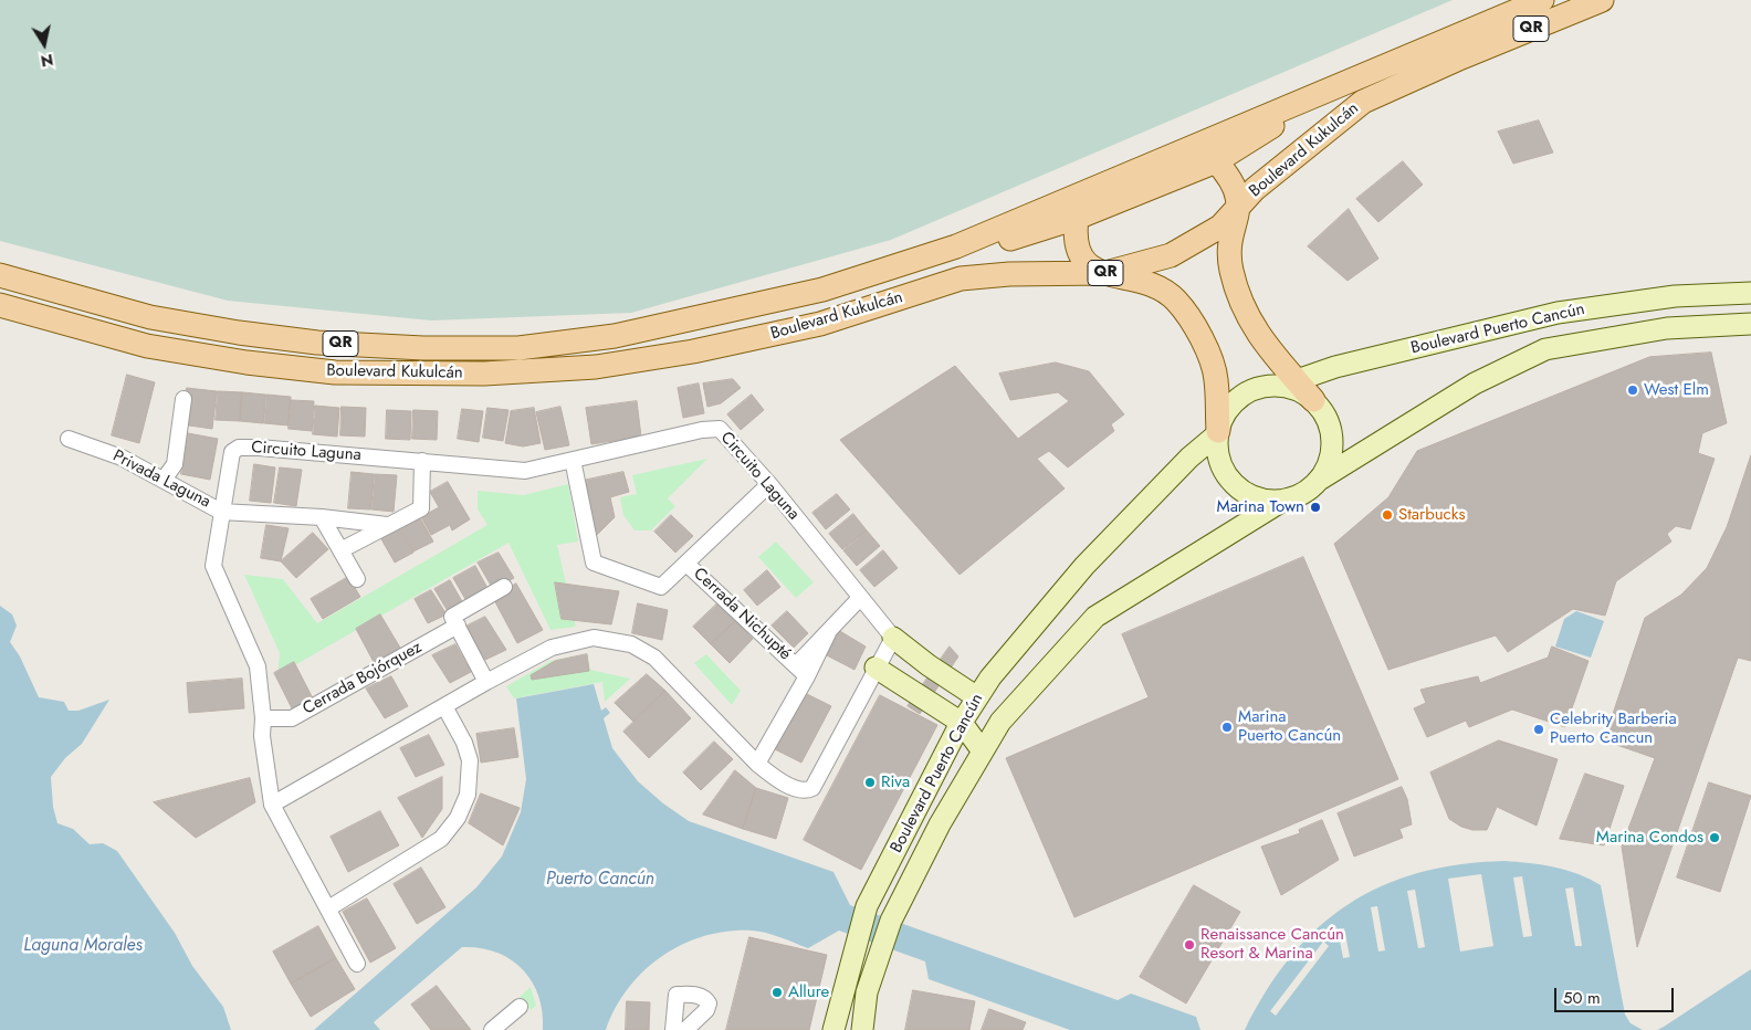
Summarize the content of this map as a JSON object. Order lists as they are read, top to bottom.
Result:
{
  "streets": {
    "main road": ["QR", "Boulevard Kukulcán"],
    "street": [
      "Boulevard Puerto Cancún",
      "Circuito Laguna",
      "Privada Laguna",
      "Cerrada Nichupté",
      "Cerrada Bojórquez"
    ]
  },
  "crossings": [
    ["Circuito Laguna", "Privada Laguna"],
    ["Circuito Laguna", "Cerrada Nichupté"],
    ["Circuito Laguna", "Cerrada Bojórquez"]
  ],
  "water": ["Puerto Cancún", "Laguna Morales"],
  "places": [
    "West Elm",
    "Marina Town",
    "Starbucks",
    "Marina Puerto Cancún",
    "Celebrity Barberia Puerto Cancun",
    "Riva",
    "Marina Condos",
    "Renaissance Cancún Resort & Marina",
    "Allure"
  ],
  "scale_bar": "50 m",
  "north": "bottom"
}
